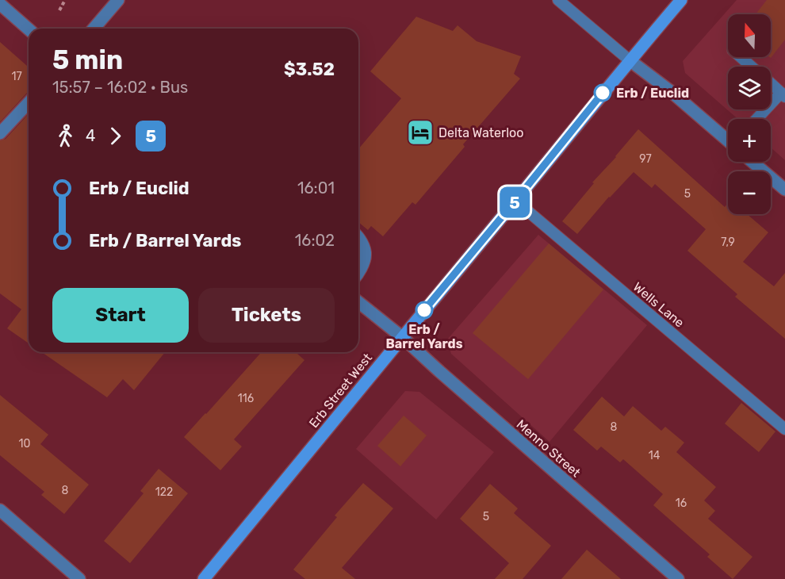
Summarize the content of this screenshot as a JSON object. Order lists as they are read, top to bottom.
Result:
{
  "streets": {
    "main road": ["Erb Street West"],
    "street": ["Menno Street"],
    "lane": ["Wells Lane"]
  },
  "crossings": [
    ["Wells Lane", "Erb Street West"],
    ["Erb Street West", "Menno Street"]
  ],
  "places": {
    "other": ["Erb / Euclid", "Erb / Barrel Yards"],
    "hotel": ["Delta Waterloo"]
  },
  "lines": ["bus line 5"],
  "house_numbers": [
    "17",
    "97",
    "5",
    "7,9",
    "116",
    "8",
    "10",
    "14",
    "8",
    "122",
    "16",
    "5"
  ],
  "north": "top",
  "page": {
    "on_map": "5",
    "map_buttons": ["+", "−"],
    "heading": ["5 min", "15:57 – 16:02 · Bus", "$3.52"],
    "legs": ["4", "5"],
    "list": [
      {
        "name": "Erb / Euclid",
        "value": "16:01"
      },
      {
        "name": "Erb / Barrel Yards",
        "value": "16:02"
      }
    ],
    "buttons": ["Start", "Tickets"]
  }
}
